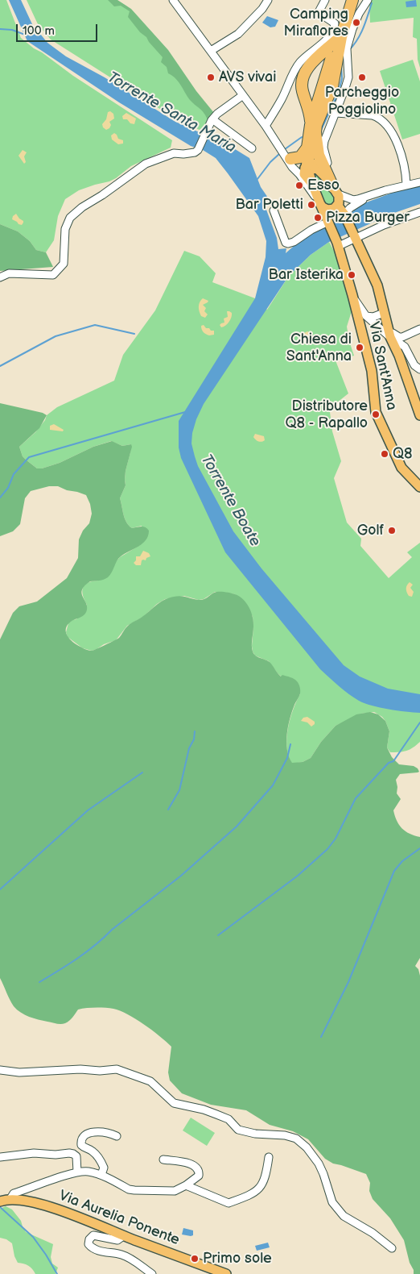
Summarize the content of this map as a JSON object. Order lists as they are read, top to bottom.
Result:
{
  "streets": {
    "main road": ["Via Sant'Anna", "Via Aurelia Ponente"]
  },
  "water": ["Torrente Santa Maria", "Torrente Boate"],
  "places": [
    "Camping Miraflores",
    "AVS vivai",
    "Parcheggio Poggiolino",
    "Esso",
    "Bar Poletti",
    "Pizza Burger",
    "Bar Isterika",
    "Chiesa di Sant'Anna",
    "Distributore Q8 - Rapallo",
    "Q8",
    "Golf",
    "Primo sole"
  ],
  "scale_bar": "100 m"
}
